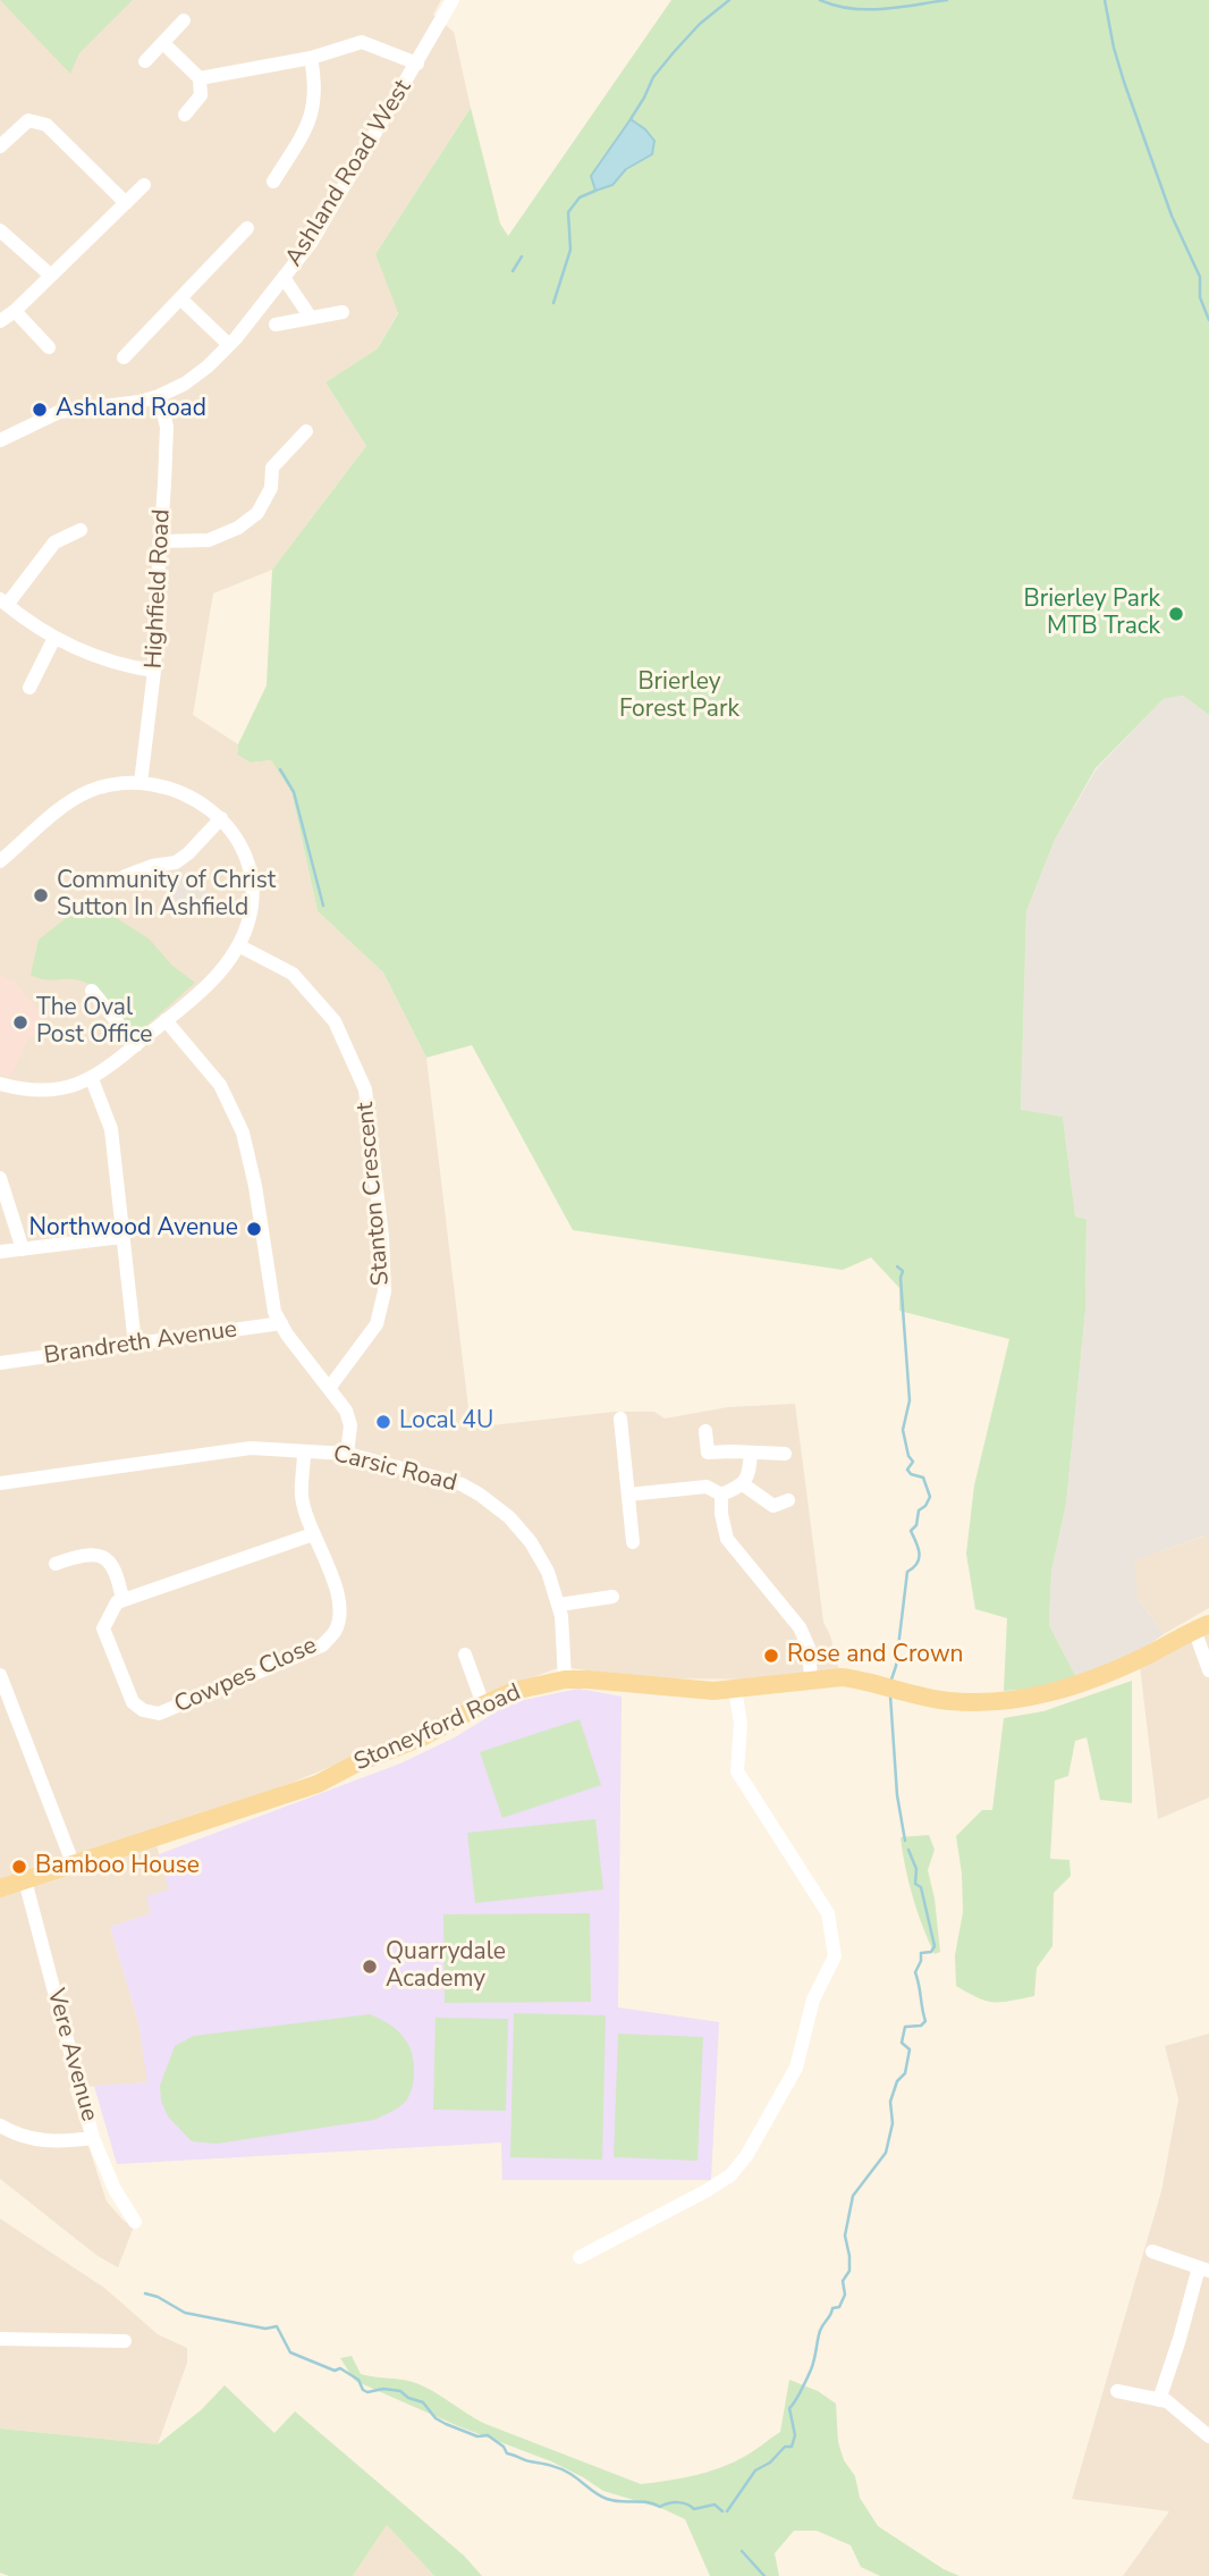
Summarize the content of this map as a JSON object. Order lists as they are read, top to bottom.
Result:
{
  "streets": {
    "main road": ["Stoneyford Road"],
    "street": [
      "Ashland Road West",
      "Highfield Road",
      "Stanton Crescent",
      "Brandreth Avenue",
      "Carsic Road",
      "Cowpes Close",
      "Vere Avenue"
    ]
  },
  "crossings": [
    ["Ashland Road West", "Highfield Road"],
    ["Carsic Road", "Cowpes Close"],
    ["Carsic Road", "Stoneyford Road"],
    ["Stoneyford Road", "Vere Avenue"]
  ],
  "parks": ["Brierley Forest Park"],
  "places": [
    "Ashland Road",
    "Brierley Park MTB Track",
    "Community of Christ Sutton In Ashfield",
    "The Oval Post Office",
    "Northwood Avenue",
    "Local 4U",
    "Rose and Crown",
    "Bamboo House",
    "Quarrydale Academy"
  ]
}
